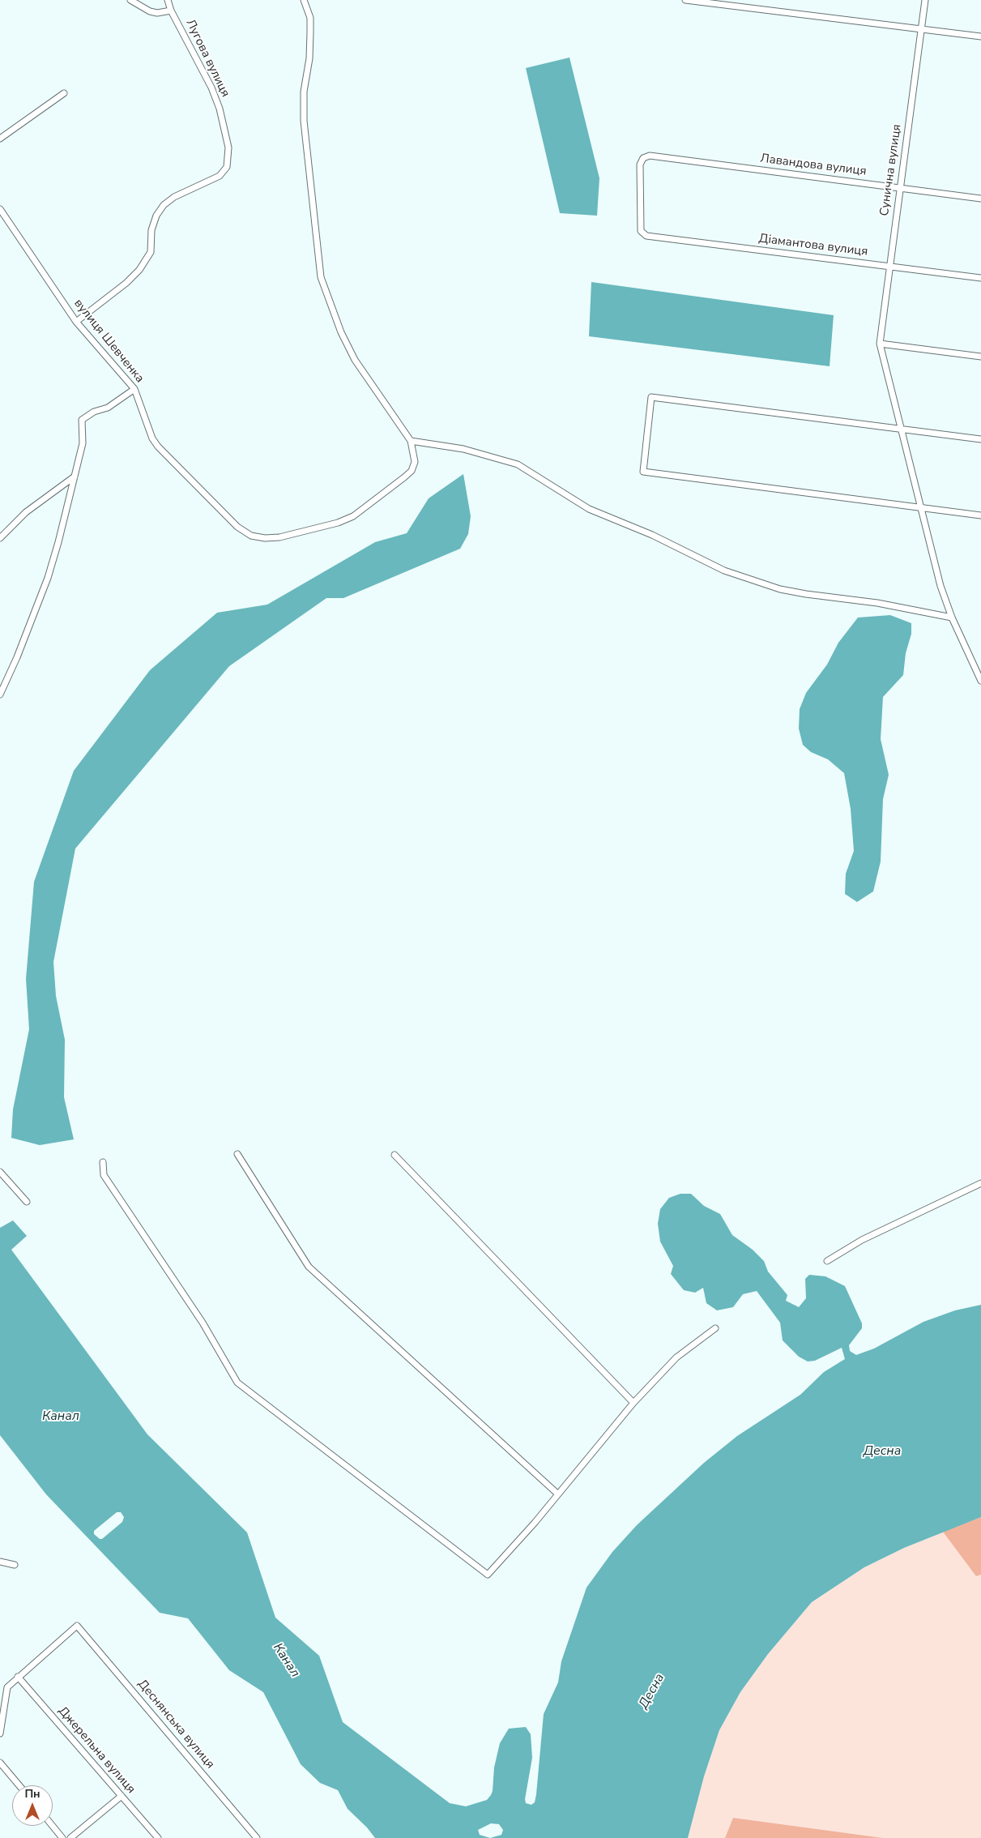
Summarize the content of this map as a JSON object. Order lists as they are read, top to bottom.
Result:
{
  "streets": {
    "street": [
      "Лугова вулиця",
      "Лавандова вулиця",
      "Сунична вулиця",
      "Діамантова вулиця",
      "вулиця Шевченка",
      "Деснянська вулиця",
      "Джерельна вулиця"
    ]
  },
  "crossings": [
    ["Лугова вулиця", "вулиця Шевченка"],
    ["Лавандова вулиця", "Сунична вулиця"],
    ["Лавандова вулиця", "Діамантова вулиця"],
    ["Сунична вулиця", "Діамантова вулиця"],
    ["Деснянська вулиця", "Джерельна вулиця"]
  ],
  "water": ["Канал", "Десна"],
  "north": "top"
}
